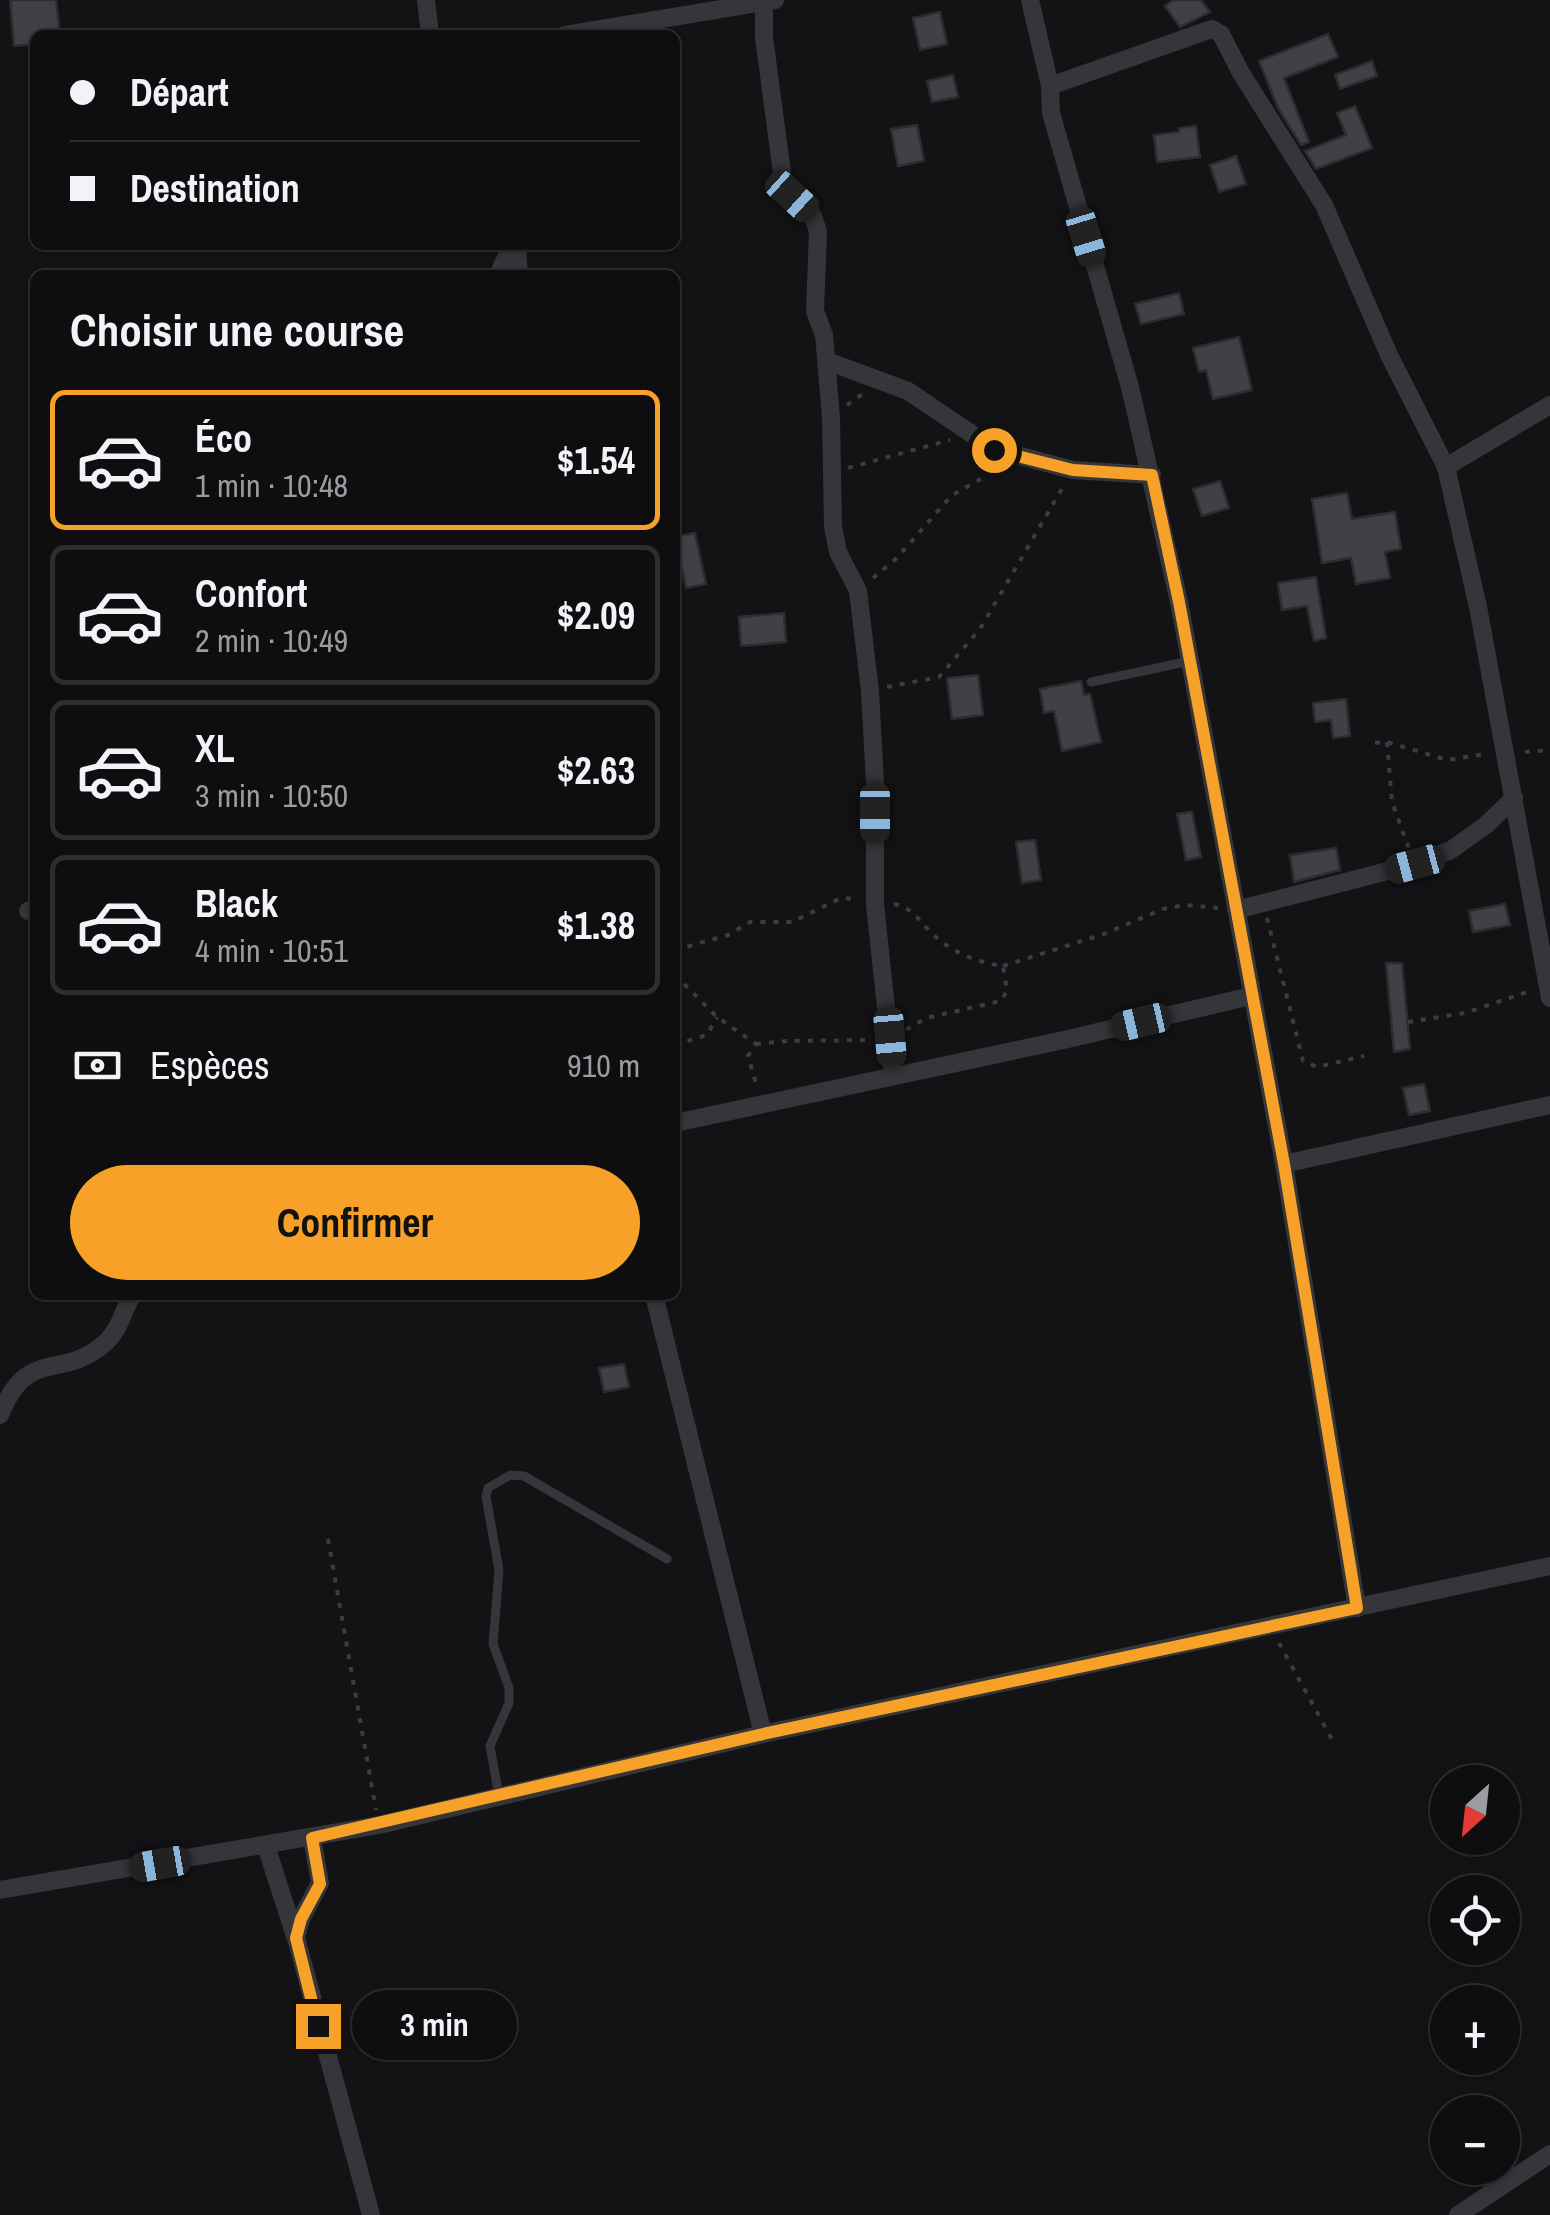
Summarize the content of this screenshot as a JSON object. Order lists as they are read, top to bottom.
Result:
{
  "north": "bottom left",
  "page": {
    "banner": ["Départ", "Destination"],
    "heading": "Choisir une course",
    "list": [
      {
        "name": "Éco",
        "note": "1 min · 10:48",
        "value": "$1.54"
      },
      {
        "name": "Confort",
        "note": "2 min · 10:49",
        "value": "$2.09"
      },
      {
        "name": "XL",
        "note": "3 min · 10:50",
        "value": "$2.63"
      },
      {
        "name": "Black",
        "note": "4 min · 10:51",
        "value": "$1.38"
      }
    ],
    "pay": ["Espèces", "910 m"],
    "buttons": "Confirmer",
    "map_buttons": ["+", "−"],
    "bubble": "3 min"
  }
}
